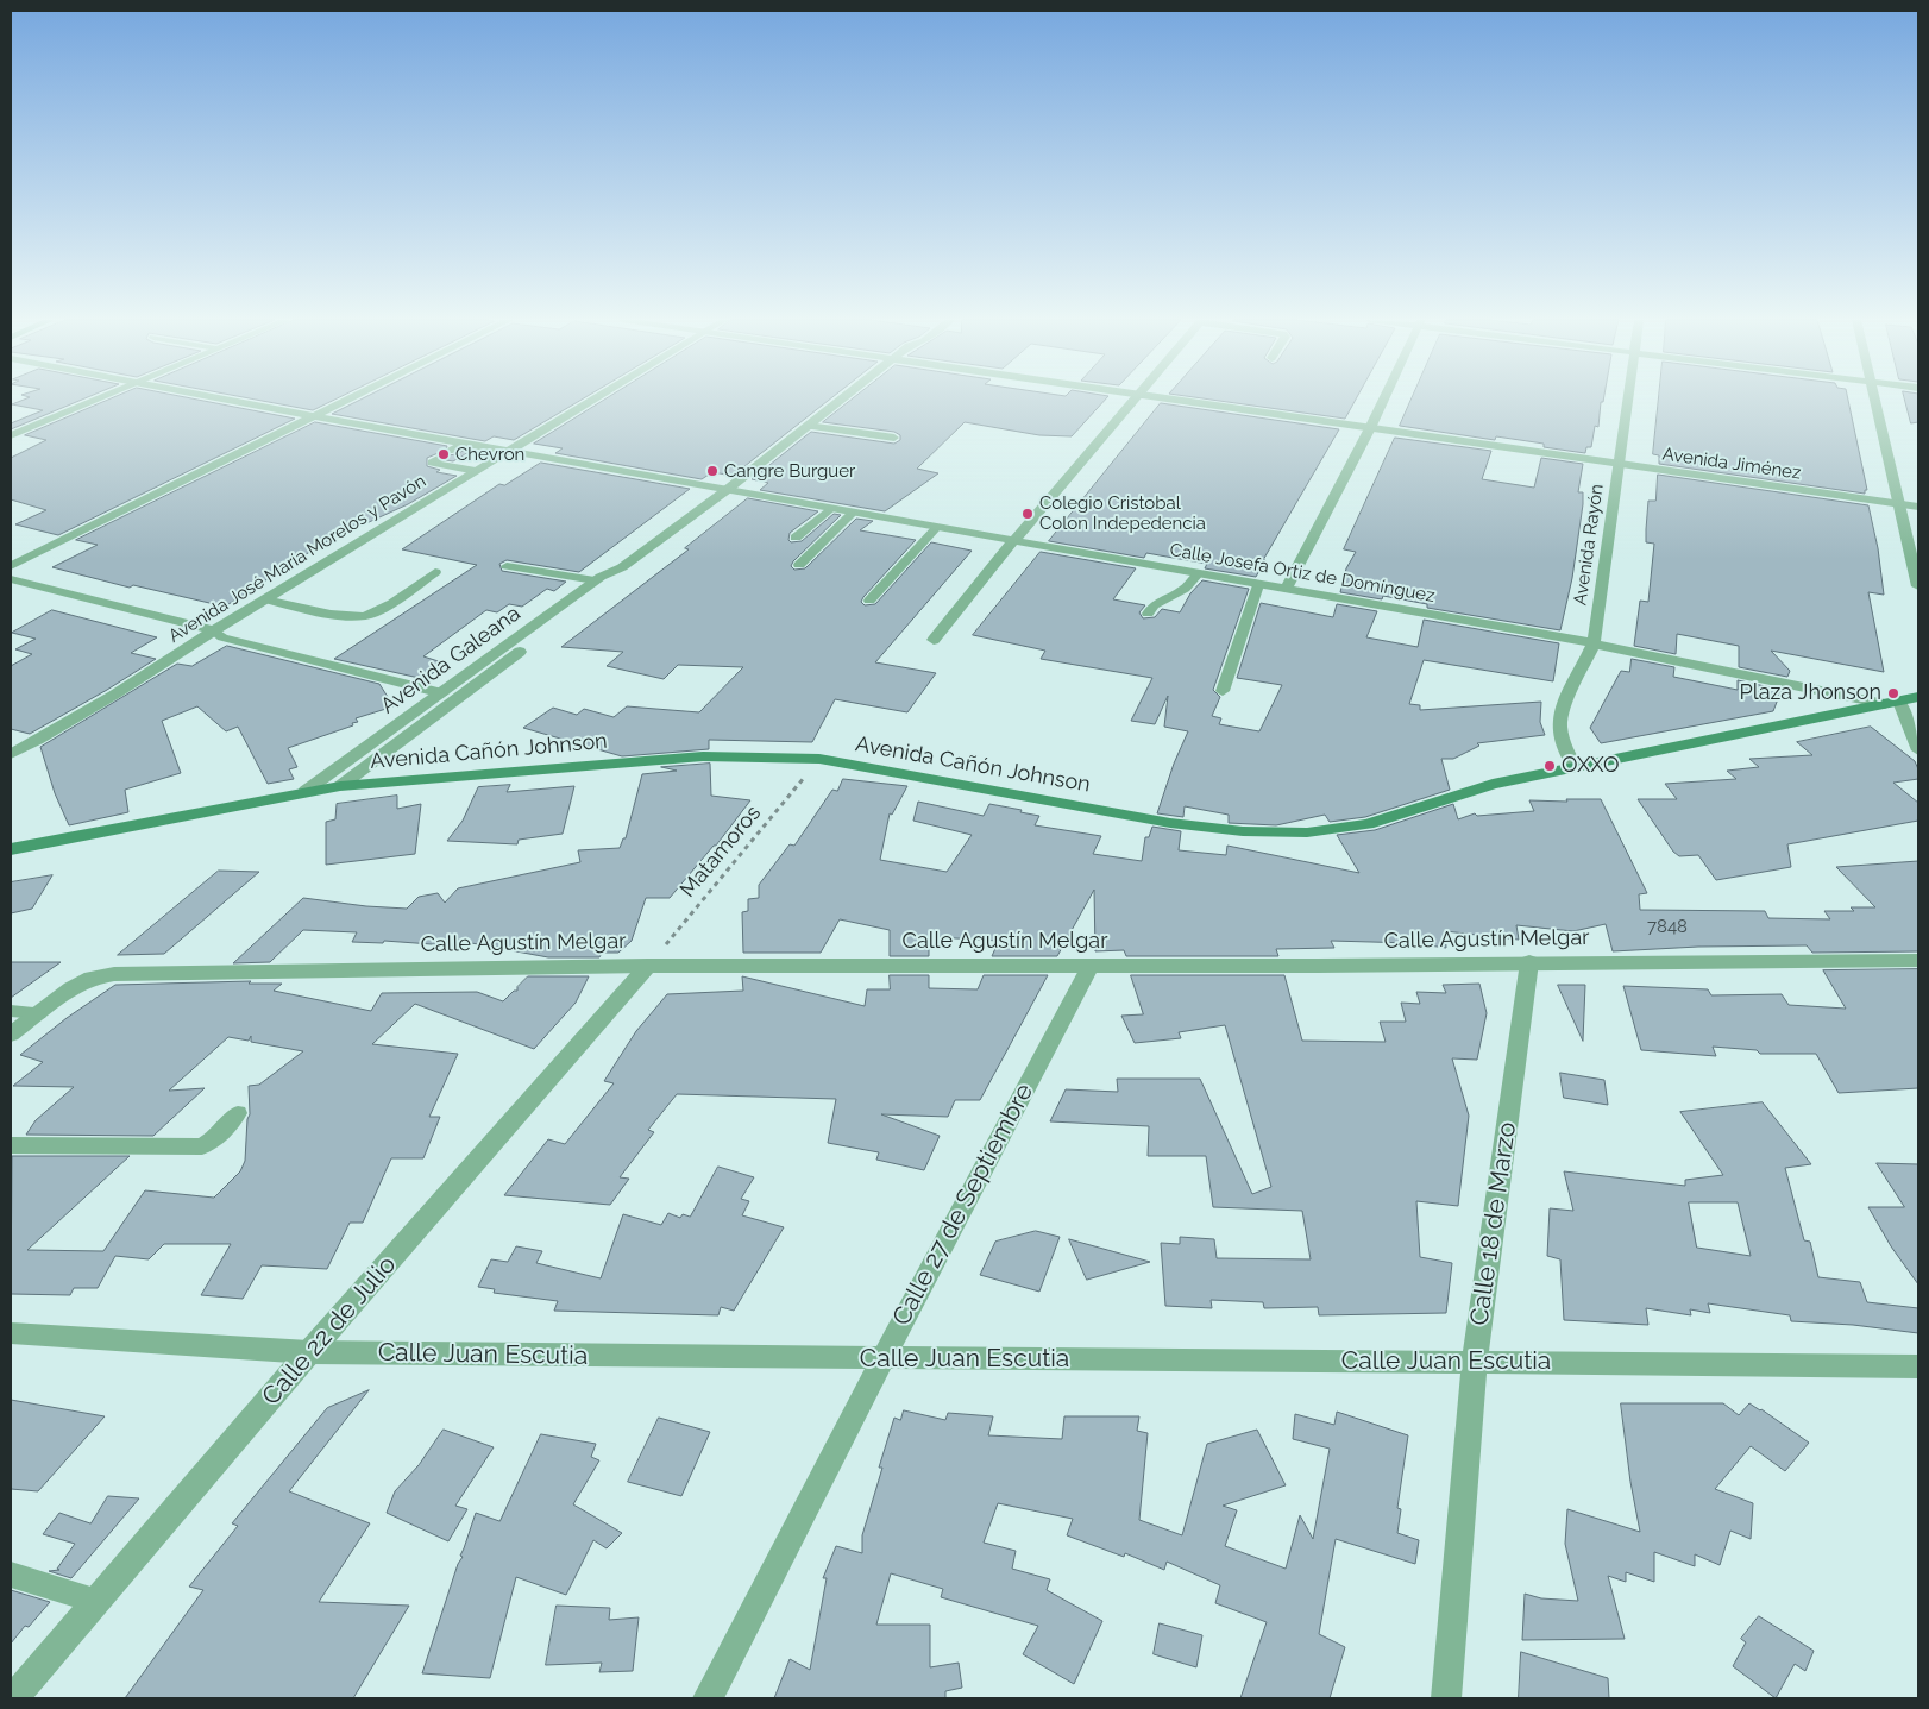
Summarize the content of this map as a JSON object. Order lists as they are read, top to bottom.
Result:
{
  "streets": {
    "main road": ["Avenida Cañón Johnson"],
    "street": [
      "Avenida Jiménez",
      "Avenida Rayón",
      "Avenida José María Morelos y Pavón",
      "Calle Josefa Ortiz de Domínguez",
      "Avenida Galeana",
      "Calle Agustín Melgar",
      "Calle 27 de Septiembre",
      "Calle 18 de Marzo",
      "Calle 22 de Julio",
      "Calle Juan Escutia"
    ],
    "path": ["Matamoros"]
  },
  "crossings": [
    ["Avenida Jiménez", "Avenida Rayón"],
    ["Avenida Rayón", "Calle Josefa Ortiz de Domínguez"],
    ["Avenida Rayón", "Avenida Cañón Johnson"],
    ["Avenida José María Morelos y Pavón", "Calle Josefa Ortiz de Domínguez"],
    ["Calle Josefa Ortiz de Domínguez", "Avenida Galeana"],
    ["Calle Josefa Ortiz de Domínguez", "Avenida Cañón Johnson"],
    ["Avenida Galeana", "Avenida Cañón Johnson"],
    ["Avenida Cañón Johnson", "Matamoros"],
    ["Matamoros", "Calle Agustín Melgar"],
    ["Matamoros", "Calle 22 de Julio"],
    ["Calle Agustín Melgar", "Calle 27 de Septiembre"],
    ["Calle Agustín Melgar", "Calle 18 de Marzo"],
    ["Calle Agustín Melgar", "Calle 22 de Julio"],
    ["Calle 27 de Septiembre", "Calle Juan Escutia"],
    ["Calle 18 de Marzo", "Calle Juan Escutia"],
    ["Calle 22 de Julio", "Calle Juan Escutia"]
  ],
  "places": [
    "Chevron",
    "Cangre Burguer",
    "Colegio Cristobal Colon Indepedencia",
    "Plaza Jhonson",
    "OXXO"
  ],
  "house_numbers": ["7848"]
}
